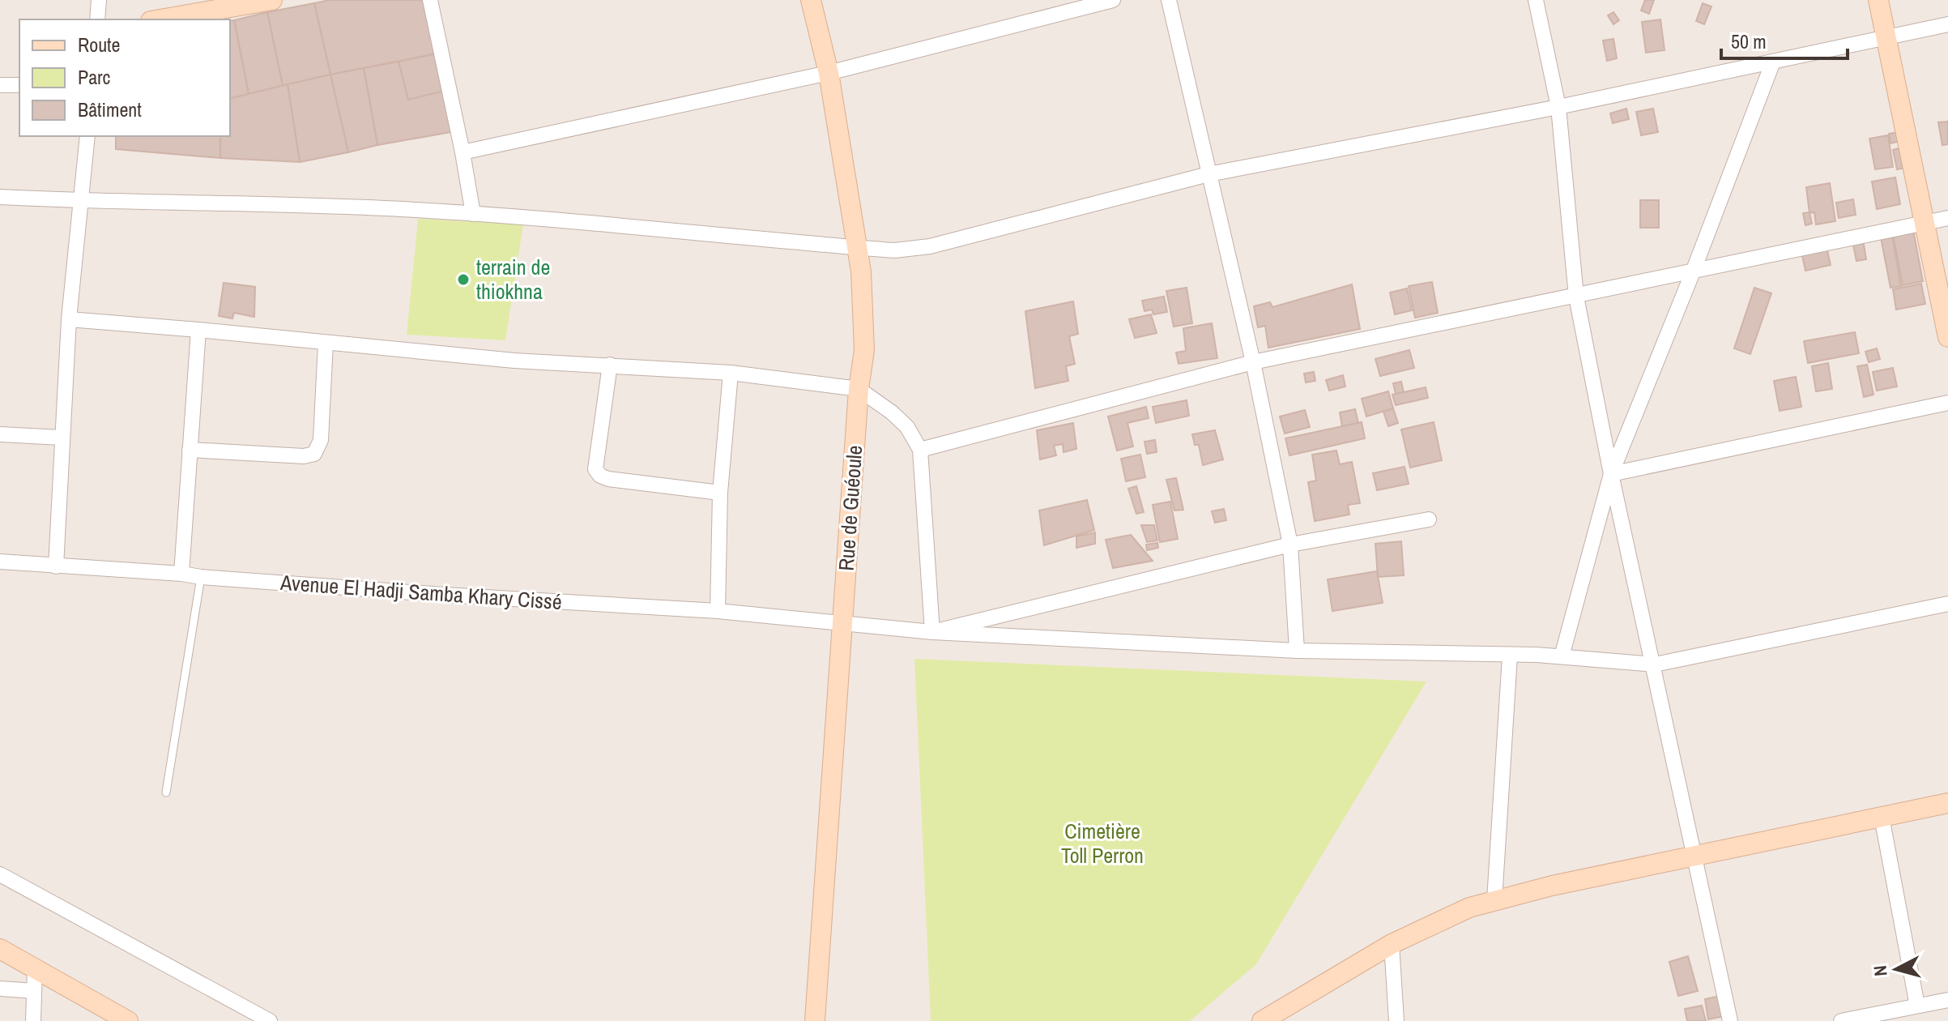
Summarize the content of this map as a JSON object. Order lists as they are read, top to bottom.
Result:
{
  "streets": {
    "street": ["Rue de Guéoule", "Avenue El Hadji Samba Khary Cissé"]
  },
  "crossings": [
    ["Rue de Guéoule", "Avenue El Hadji Samba Khary Cissé"]
  ],
  "parks": ["Cimetière Toll Perron"],
  "places": ["terrain de thiokhna"],
  "legend": ["Route", "Parc", "Bâtiment"],
  "scale_bar": "50 m",
  "north": "left"
}
